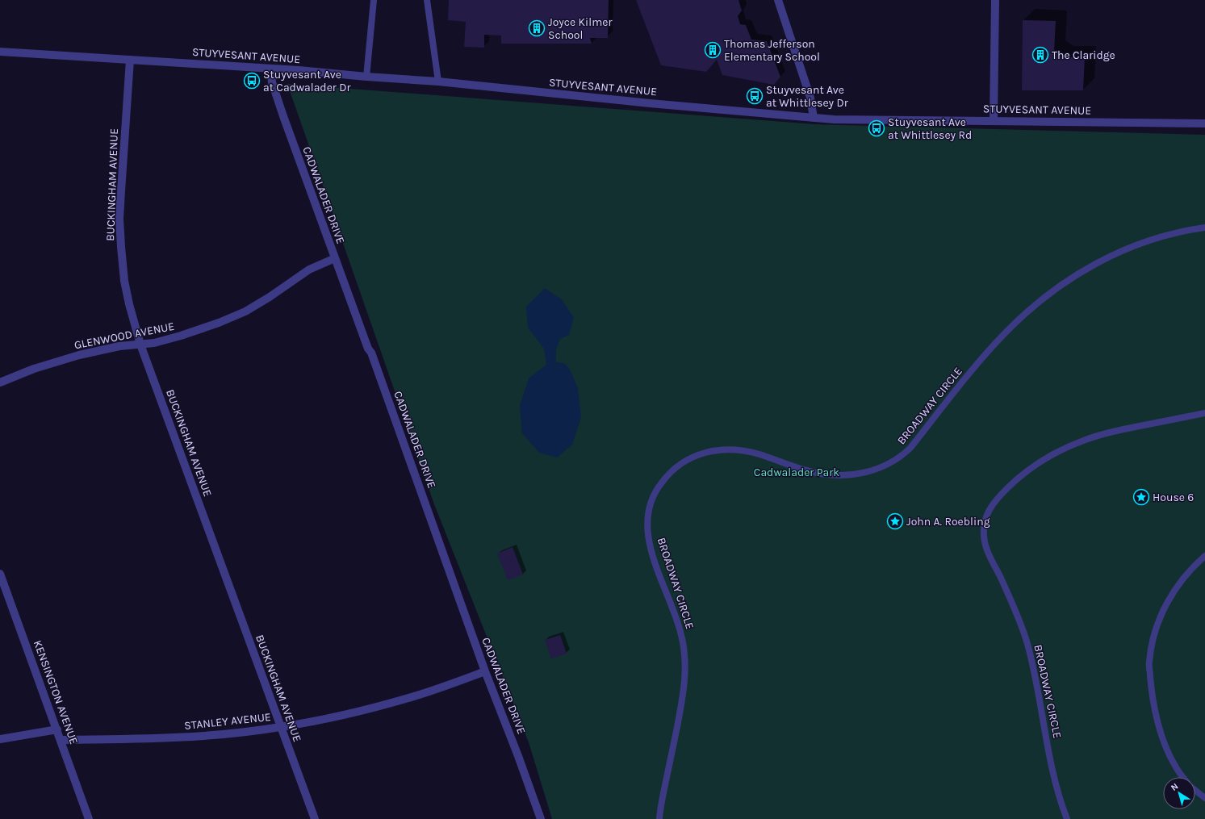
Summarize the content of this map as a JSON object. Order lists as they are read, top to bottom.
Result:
{
  "streets": {
    "street": [
      "STUYVESANT AVENUE",
      "BUCKINGHAM AVENUE",
      "CADWALADER DRIVE",
      "GLENWOOD AVENUE",
      "KENSINGTON AVENUE",
      "STANLEY AVENUE"
    ],
    "lane": ["BROADWAY CIRCLE"]
  },
  "crossings": [
    ["STUYVESANT AVENUE", "BUCKINGHAM AVENUE"],
    ["STUYVESANT AVENUE", "CADWALADER DRIVE"],
    ["BUCKINGHAM AVENUE", "GLENWOOD AVENUE"],
    ["BUCKINGHAM AVENUE", "STANLEY AVENUE"],
    ["CADWALADER DRIVE", "GLENWOOD AVENUE"],
    ["CADWALADER DRIVE", "STANLEY AVENUE"],
    ["KENSINGTON AVENUE", "STANLEY AVENUE"]
  ],
  "parks": ["Cadwalader Park"],
  "places": {
    "building": ["Joyce Kilmer School", "Thomas Jefferson Elementary School", "The Claridge"],
    "bus stop": ["Stuyvesant Ave at Cadwalader Dr", "Stuyvesant Ave at Whittlesey Dr", "Stuyvesant Ave at Whittlesey Rd"],
    "place": ["House 6", "John A. Roebling"]
  },
  "north": "top left"
}
